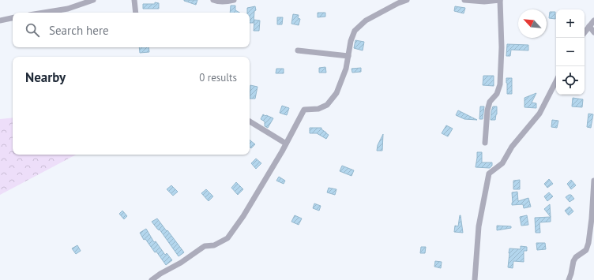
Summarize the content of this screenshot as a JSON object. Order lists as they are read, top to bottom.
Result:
{
  "north": "top left",
  "page": {
    "map_buttons": ["+", "−"],
    "search": "Search here",
    "heading": ["Nearby", "0 results"]
  }
}
